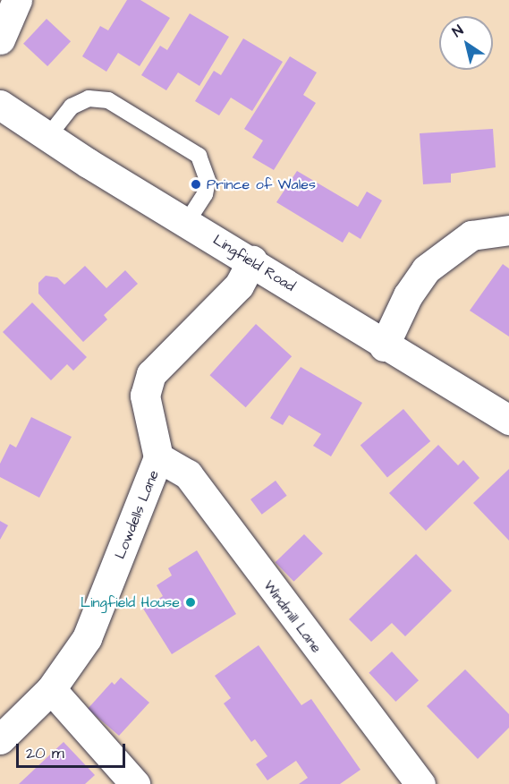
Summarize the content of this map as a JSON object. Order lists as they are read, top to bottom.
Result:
{
  "streets": {
    "street": ["Lingfield Road", "Lowdells Lane", "Windmill Lane"]
  },
  "crossings": [
    ["Lingfield Road", "Lowdells Lane"],
    ["Lowdells Lane", "Windmill Lane"]
  ],
  "places": ["Prince of Wales", "Lingfield House"],
  "scale_bar": "20 m",
  "north": "top left"
}
